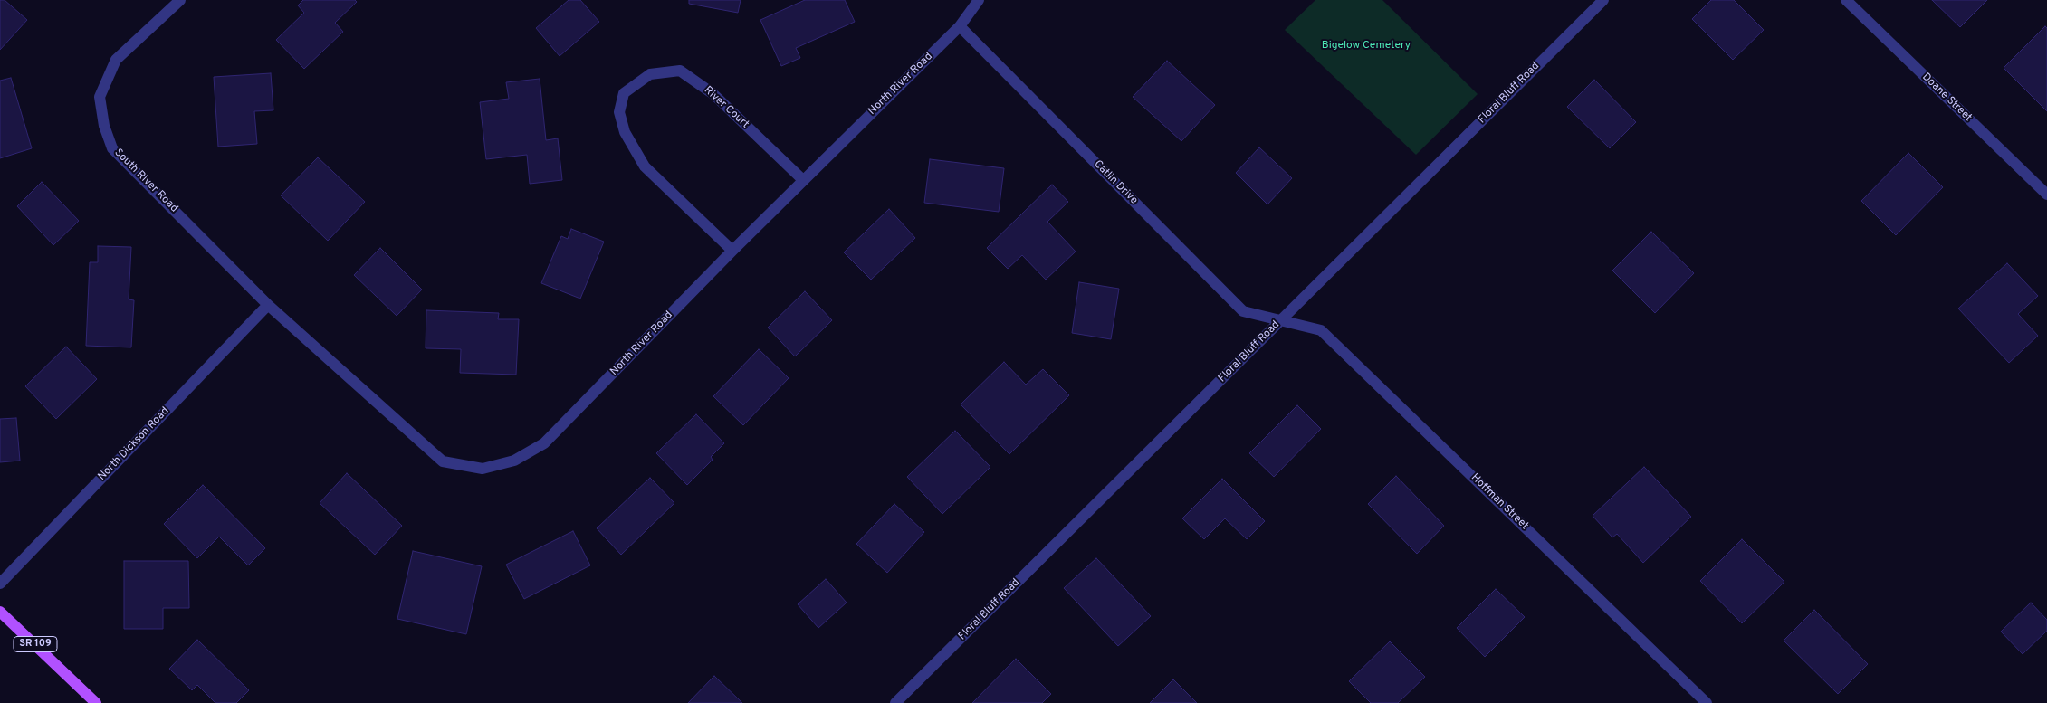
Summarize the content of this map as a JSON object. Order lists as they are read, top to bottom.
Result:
{
  "streets": {
    "main road": ["SR 109"],
    "street": [
      "North River Road",
      "Floral Bluff Road",
      "Doane Street",
      "River Court",
      "South River Road",
      "Catlin Drive",
      "North Dickson Road",
      "Hoffman Street"
    ]
  },
  "crossings": [
    ["North River Road", "River Court"],
    ["North River Road", "South River Road"],
    ["North River Road", "Catlin Drive"],
    ["North River Road", "North Dickson Road"],
    ["Floral Bluff Road", "Catlin Drive"],
    ["Floral Bluff Road", "Hoffman Street"],
    ["South River Road", "North Dickson Road"],
    ["Catlin Drive", "Hoffman Street"]
  ],
  "parks": ["Bigelow Cemetery"]
}
